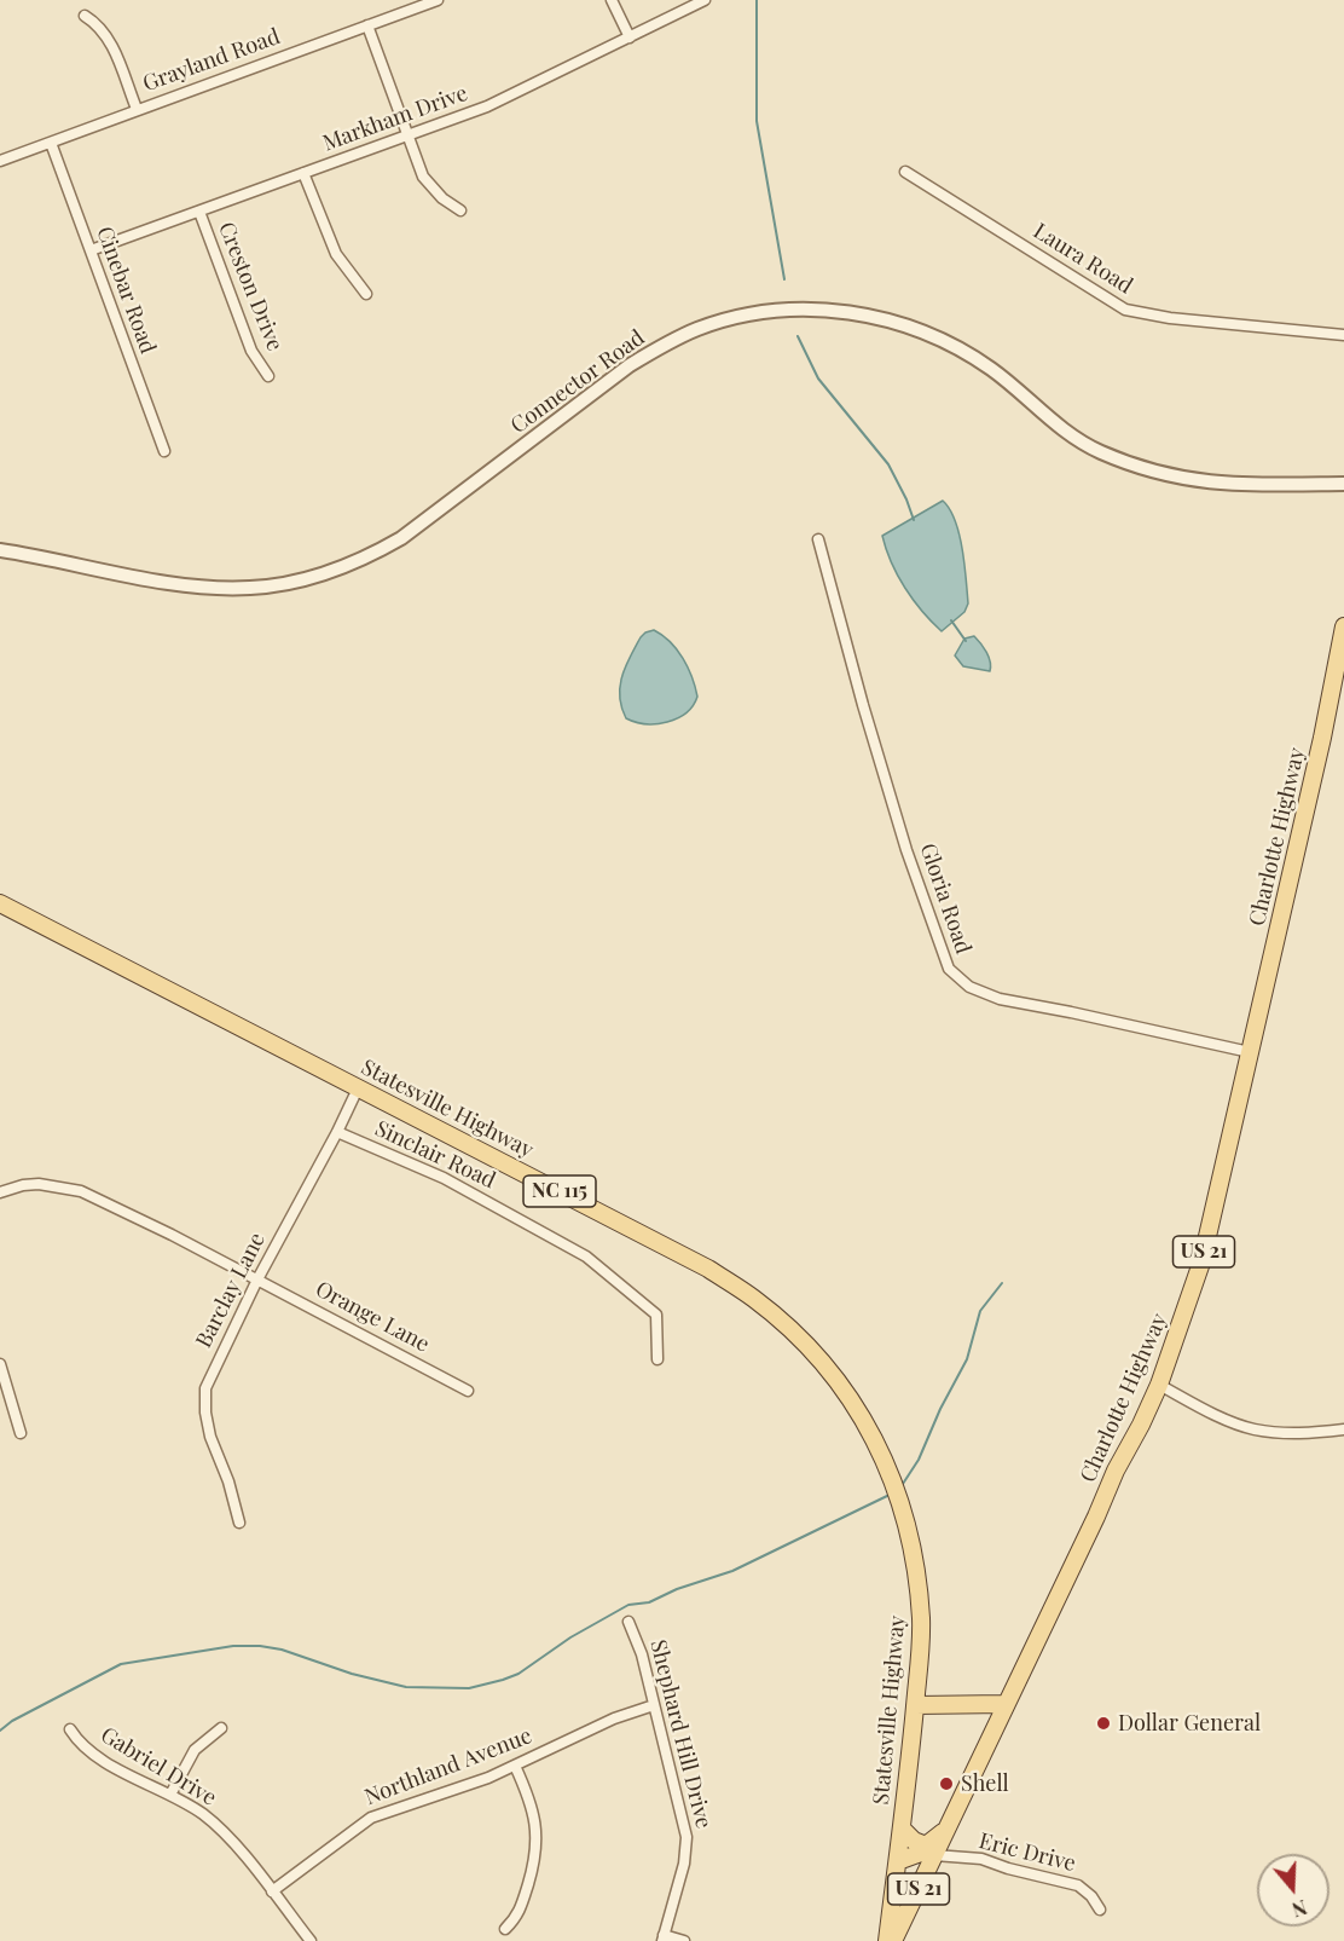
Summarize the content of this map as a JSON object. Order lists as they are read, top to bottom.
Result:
{
  "streets": {
    "main road": [
      "Charlotte Highway",
      "Statesville Highway",
      "NC 115",
      "US 21"
    ],
    "street": [
      "Grayland Road",
      "Markham Drive",
      "Laura Road",
      "Creston Drive",
      "Cinebar Road",
      "Connector Road",
      "Gloria Road",
      "Sinclair Road",
      "Barclay Lane",
      "Orange Lane",
      "Shephard Hill Drive",
      "Gabriel Drive",
      "Northland Avenue",
      "Eric Drive"
    ]
  },
  "crossings": [
    ["Grayland Road", "Cinebar Road"],
    ["Markham Drive", "Creston Drive"],
    ["Markham Drive", "Cinebar Road"],
    ["Charlotte Highway", "Gloria Road"],
    ["Charlotte Highway", "Eric Drive"],
    ["Statesville Highway", "Barclay Lane"],
    ["Sinclair Road", "Barclay Lane"],
    ["Barclay Lane", "Orange Lane"],
    ["Shephard Hill Drive", "Northland Avenue"],
    ["Gabriel Drive", "Northland Avenue"]
  ],
  "places": ["Dollar General", "Shell"],
  "north": "bottom"
}
